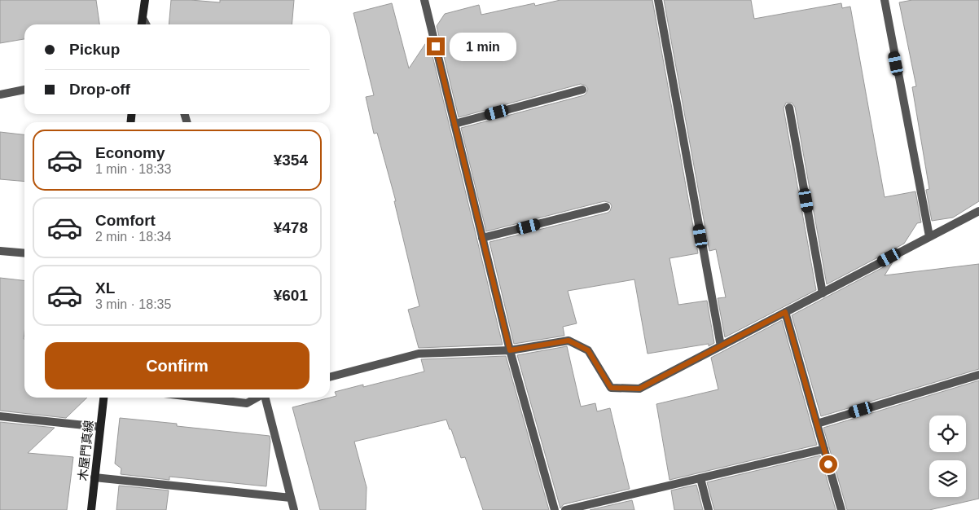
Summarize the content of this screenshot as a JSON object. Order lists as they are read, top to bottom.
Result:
{
  "streets": {
    "main road": ["木屋門真線"]
  },
  "page": {
    "banner": ["Pickup", "Drop-off"],
    "bubble": "1 min",
    "list": [
      {
        "name": "Economy",
        "note": "1 min · 18:33",
        "value": "¥354"
      },
      {
        "name": "Comfort",
        "note": "2 min · 18:34",
        "value": "¥478"
      },
      {
        "name": "XL",
        "note": "3 min · 18:35",
        "value": "¥601"
      }
    ],
    "buttons": "Confirm"
  }
}
